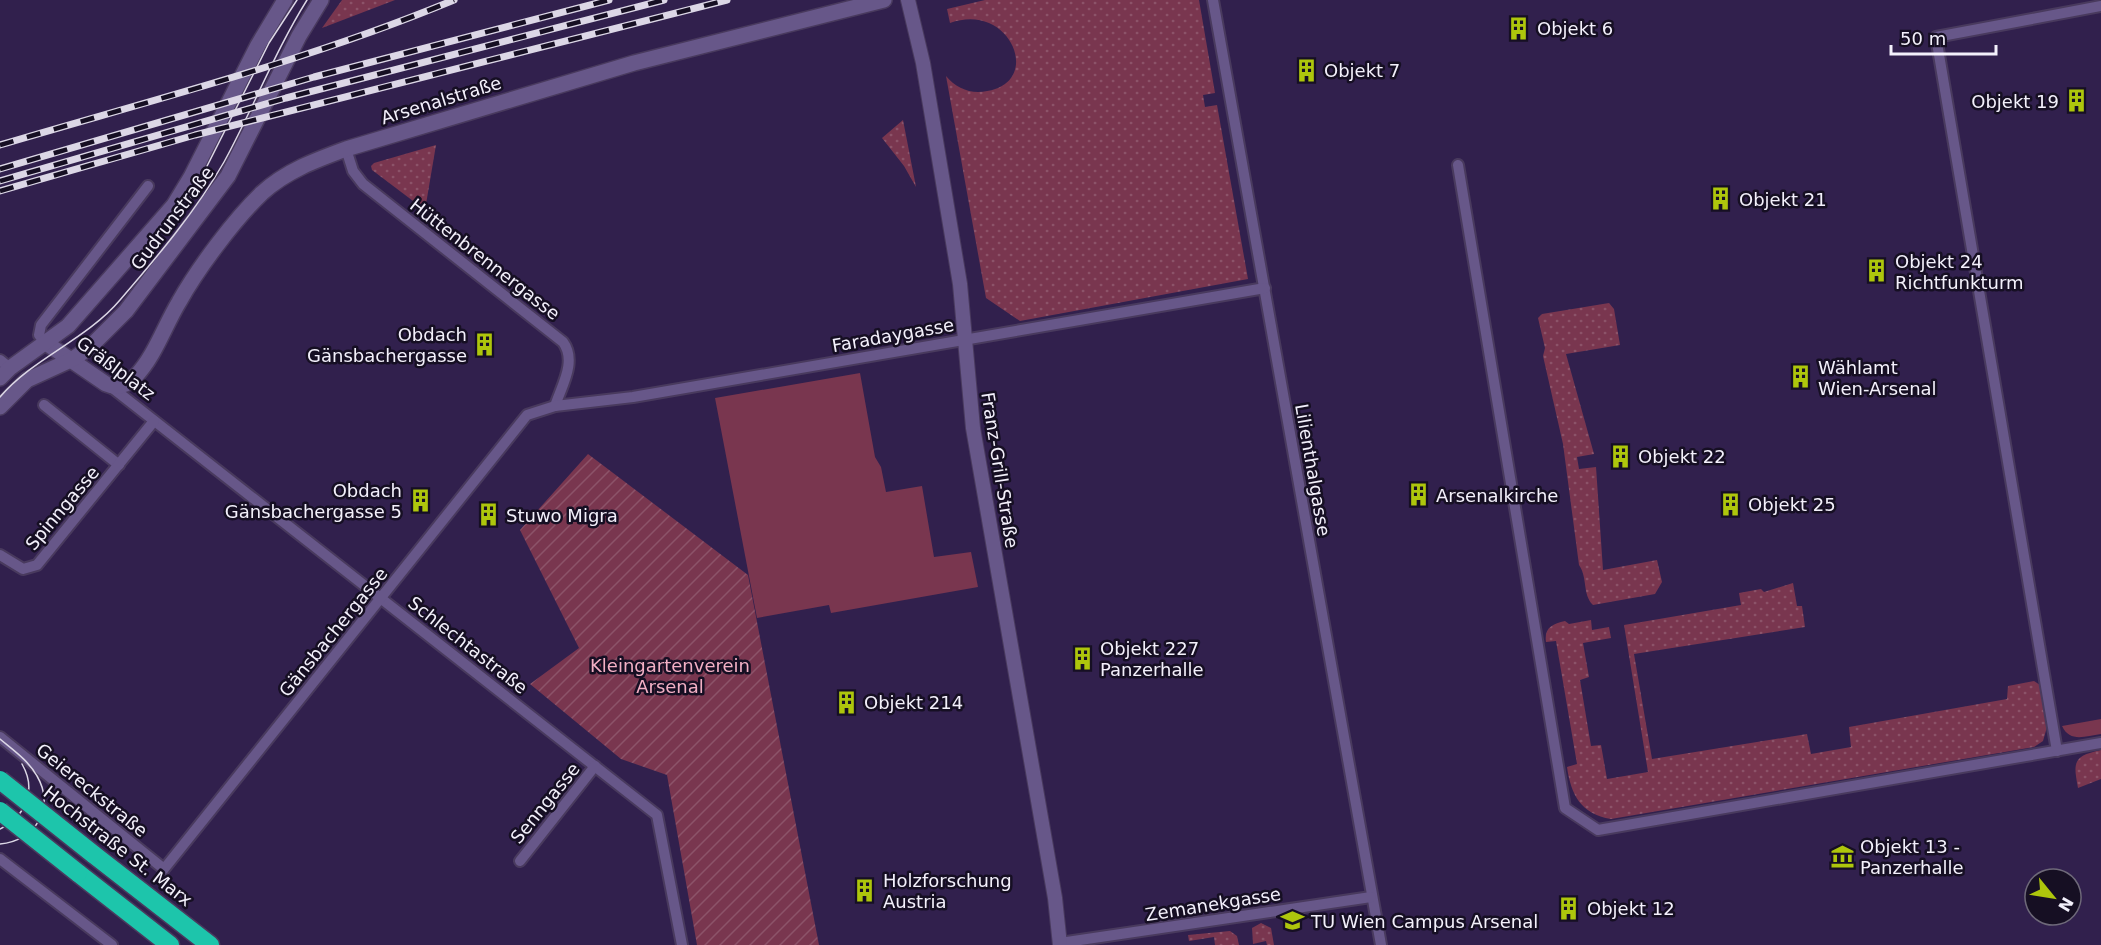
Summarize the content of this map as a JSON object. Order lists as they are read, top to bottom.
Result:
{
  "streets": {
    "highway": ["Hochstraße St. Marx"],
    "main road": ["Arsenalstraße", "Gudrunstraße", "Gräßlplatz"],
    "street": [
      "Hüttenbrennergasse",
      "Faradaygasse",
      "Franz-Grill-Straße",
      "Lilienthalgasse",
      "Spinngasse",
      "Gänsbachergasse",
      "Schlechtastraße",
      "Geiereckstraße",
      "Senngasse",
      "Zemanekgasse"
    ]
  },
  "crossings": [
    ["Arsenalstraße", "Hüttenbrennergasse"],
    ["Arsenalstraße", "Gräßlplatz"],
    ["Gudrunstraße", "Gräßlplatz"],
    ["Hüttenbrennergasse", "Faradaygasse"],
    ["Faradaygasse", "Franz-Grill-Straße"],
    ["Faradaygasse", "Lilienthalgasse"],
    ["Faradaygasse", "Gänsbachergasse"],
    ["Gräßlplatz", "Spinngasse"],
    ["Gräßlplatz", "Schlechtastraße"],
    ["Franz-Grill-Straße", "Zemanekgasse"],
    ["Lilienthalgasse", "Zemanekgasse"],
    ["Gänsbachergasse", "Schlechtastraße"],
    ["Gänsbachergasse", "Geiereckstraße"],
    ["Schlechtastraße", "Senngasse"]
  ],
  "parks": ["Kleingartenverein Arsenal"],
  "places": {
    "building": [
      "Objekt 6",
      "Objekt 7",
      "Objekt 19",
      "Objekt 21",
      "Objekt 24 Richtfunkturm",
      "Obdach Gänsbachergasse",
      "Wählamt Wien-Arsenal",
      "Objekt 22",
      "Arsenalkirche",
      "Obdach Gänsbachergasse 5",
      "Objekt 25",
      "Stuwo Migra",
      "Objekt 227 Panzerhalle",
      "Objekt 214",
      "Holzforschung Austria",
      "Objekt 12"
    ],
    "museum": ["Objekt 13 - Panzerhalle"],
    "school or university": ["TU Wien Campus Arsenal"]
  },
  "scale_bar": "50 m",
  "north": "bottom right"
}
